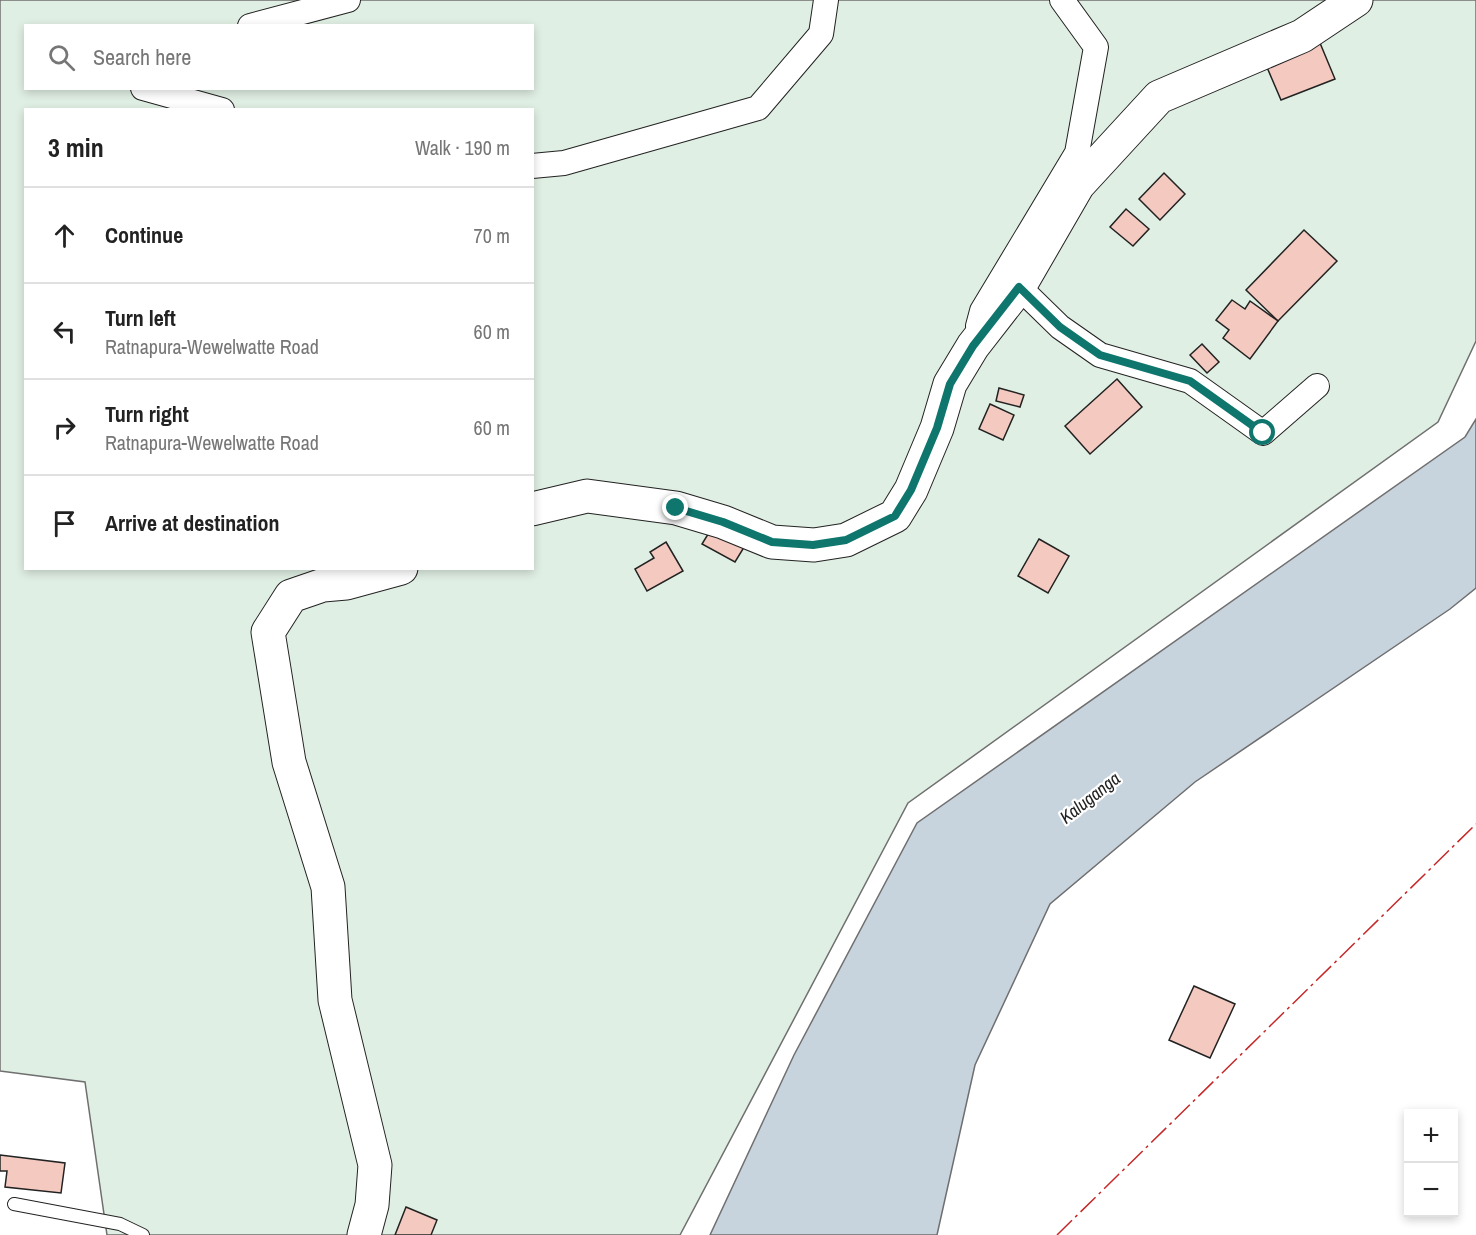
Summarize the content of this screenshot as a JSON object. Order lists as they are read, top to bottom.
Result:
{
  "water": ["Kaluganga"],
  "page": {
    "search": "Search here",
    "heading": ["3 min", "Walk · 190 m"],
    "list": [
      ["Continue", "70 m"],
      ["Turn left", "Ratnapura-Wewelwatte Road", "60 m"],
      ["Turn right", "Ratnapura-Wewelwatte Road", "60 m"],
      "Arrive at destination"
    ],
    "map_buttons": ["+", "−"]
  }
}
